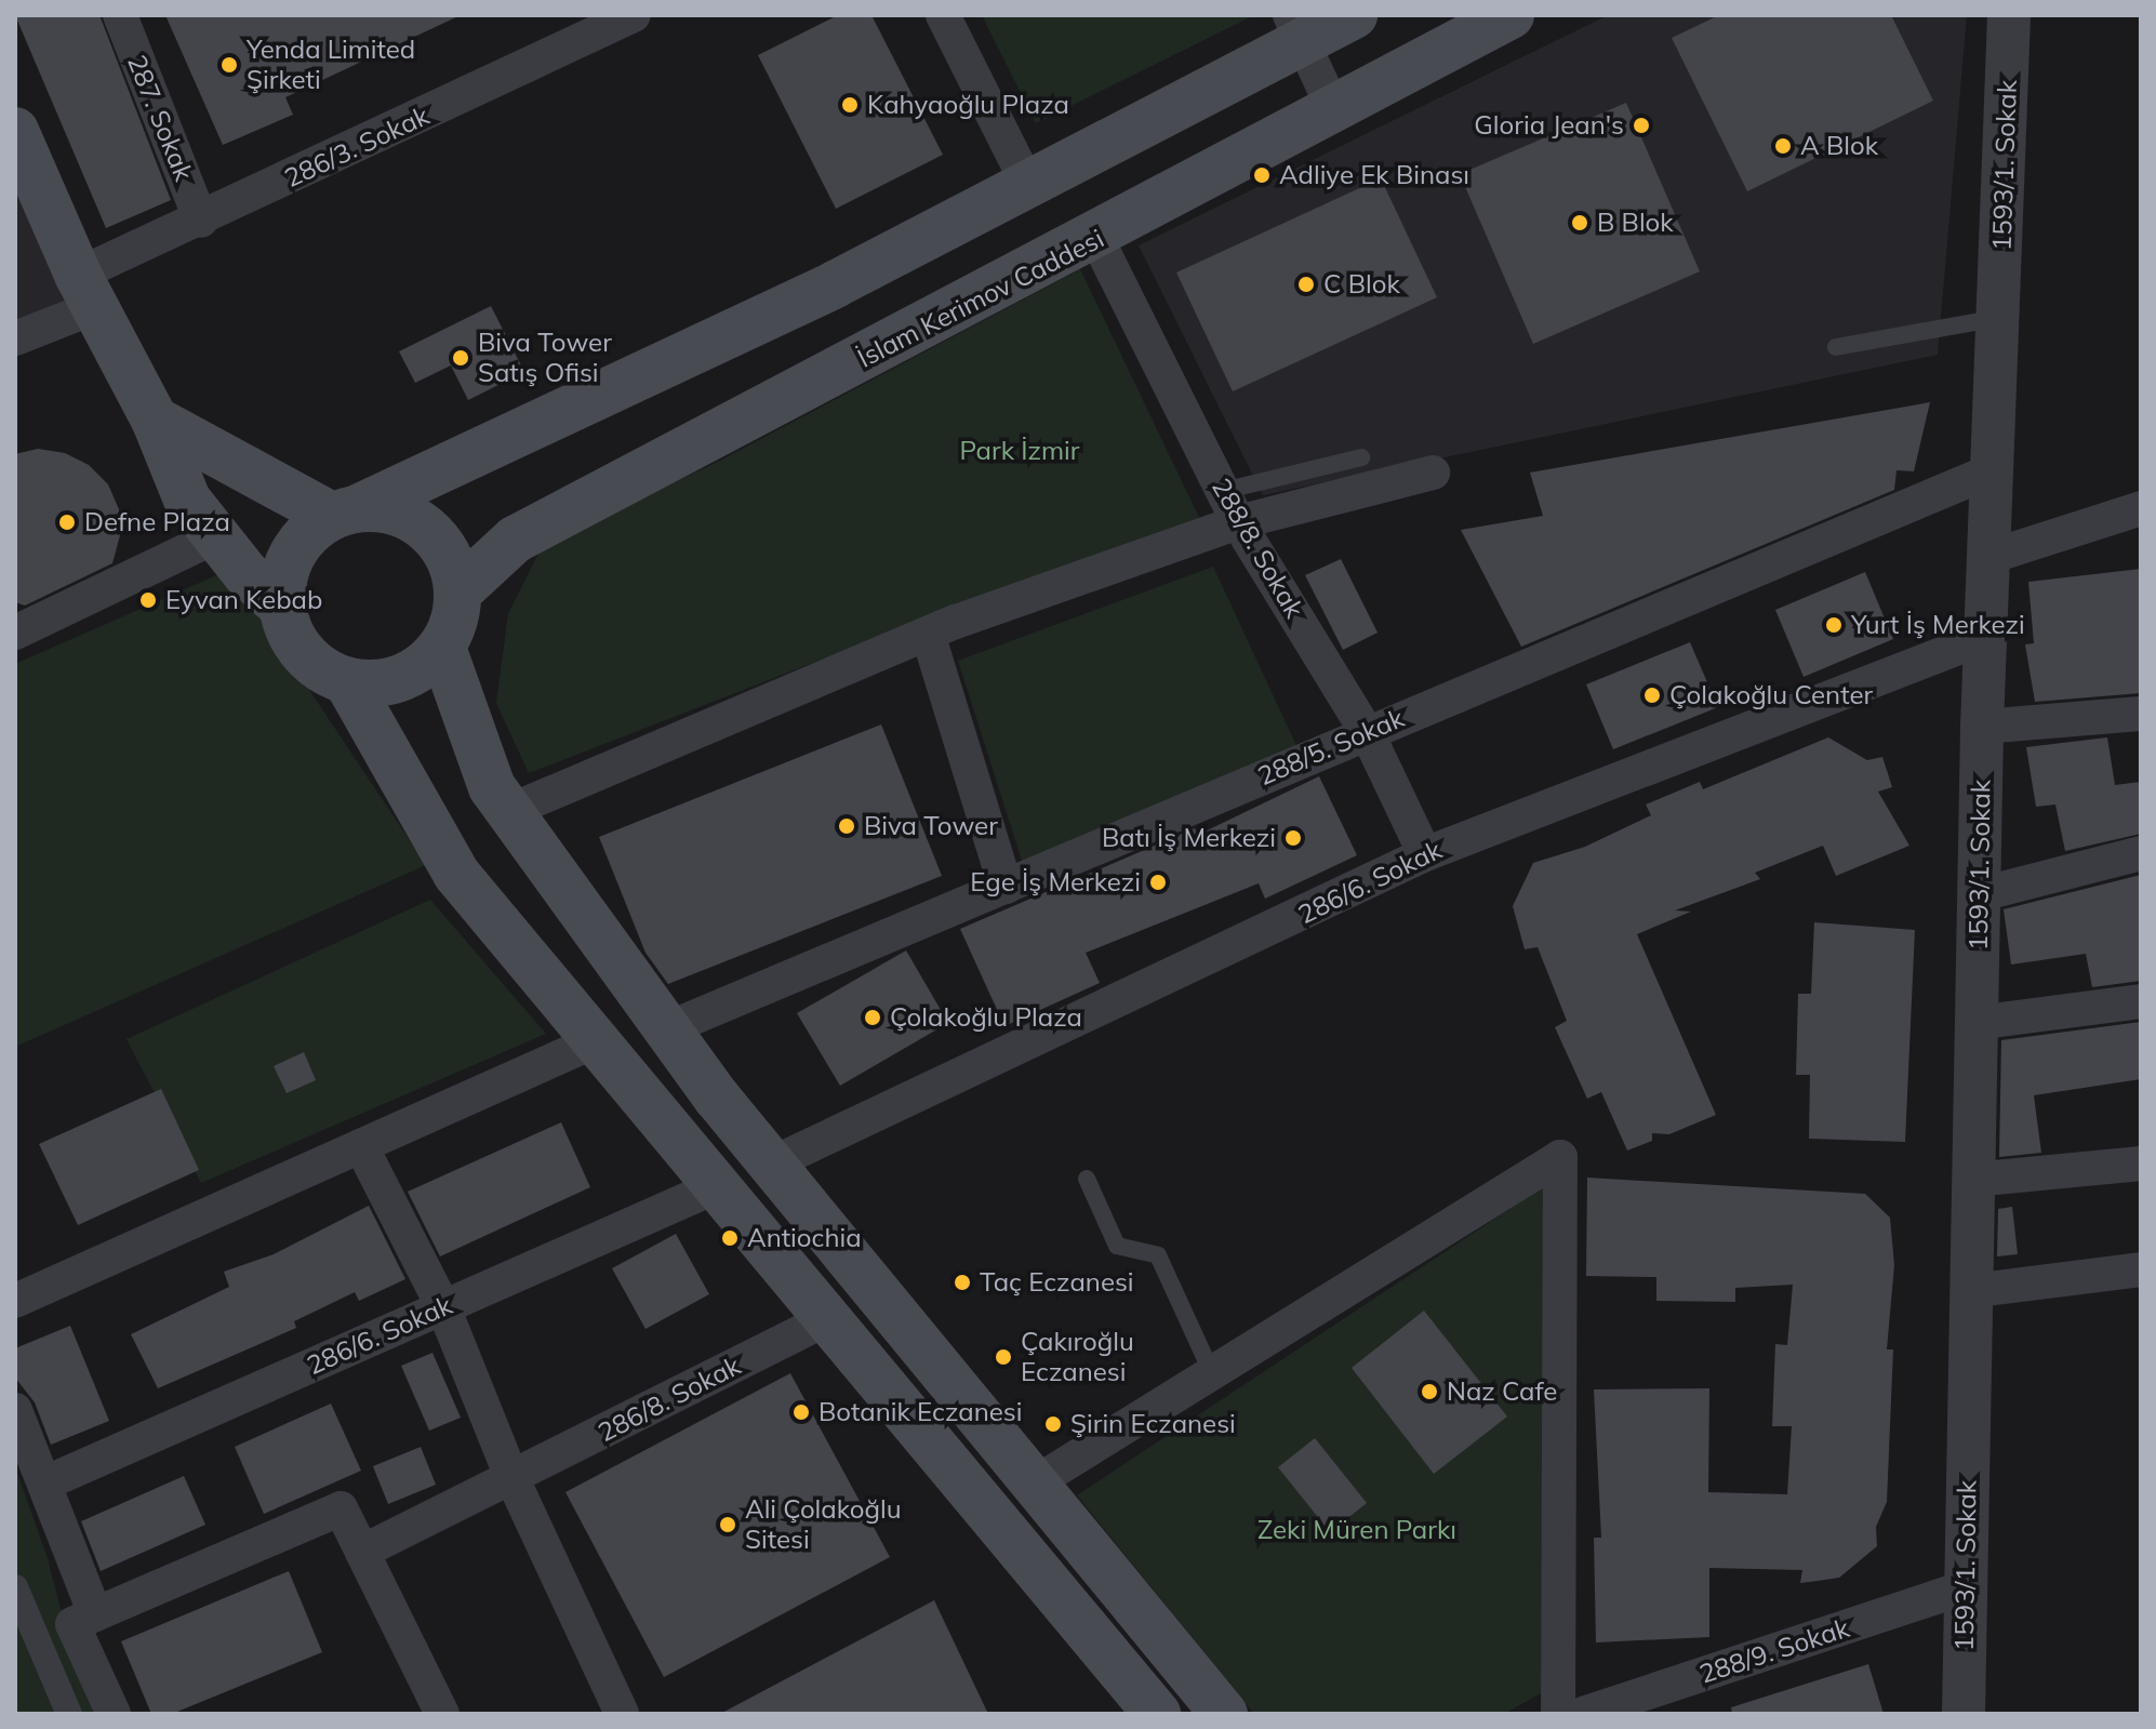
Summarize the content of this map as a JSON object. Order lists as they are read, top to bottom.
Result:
{
  "streets": {
    "main road": ["İslam Kerimov Caddesi"],
    "street": [
      "287. Sokak",
      "286/3. Sokak",
      "1593/1. Sokak",
      "288/8. Sokak",
      "288/5. Sokak",
      "286/6. Sokak",
      "286/8. Sokak",
      "288/9. Sokak"
    ]
  },
  "crossings": [
    ["287. Sokak", "286/3. Sokak"],
    ["1593/1. Sokak", "288/5. Sokak"],
    ["1593/1. Sokak", "286/6. Sokak"],
    ["1593/1. Sokak", "288/9. Sokak"],
    ["İslam Kerimov Caddesi", "288/8. Sokak"],
    ["288/8. Sokak", "288/5. Sokak"],
    ["288/8. Sokak", "286/6. Sokak"]
  ],
  "parks": ["Park İzmir", "Zeki Müren Parkı"],
  "places": [
    "Yenda Limited Şirketi",
    "Kahyaoğlu Plaza",
    "Gloria Jean's",
    "A Blok",
    "Adliye Ek Binası",
    "B Blok",
    "C Blok",
    "Biva Tower Satış Ofisi",
    "Defne Plaza",
    "Eyvan Kebab",
    "Yurt İş Merkezi",
    "Çolakoğlu Center",
    "Biva Tower",
    "Batı İş Merkezi",
    "Ege İş Merkezi",
    "Çolakoğlu Plaza",
    "Antiochia",
    "Taç Eczanesi",
    "Çakıroğlu Eczanesi",
    "Naz Cafe",
    "Botanik Eczanesi",
    "Şirin Eczanesi",
    "Ali Çolakoğlu Sitesi"
  ]
}
